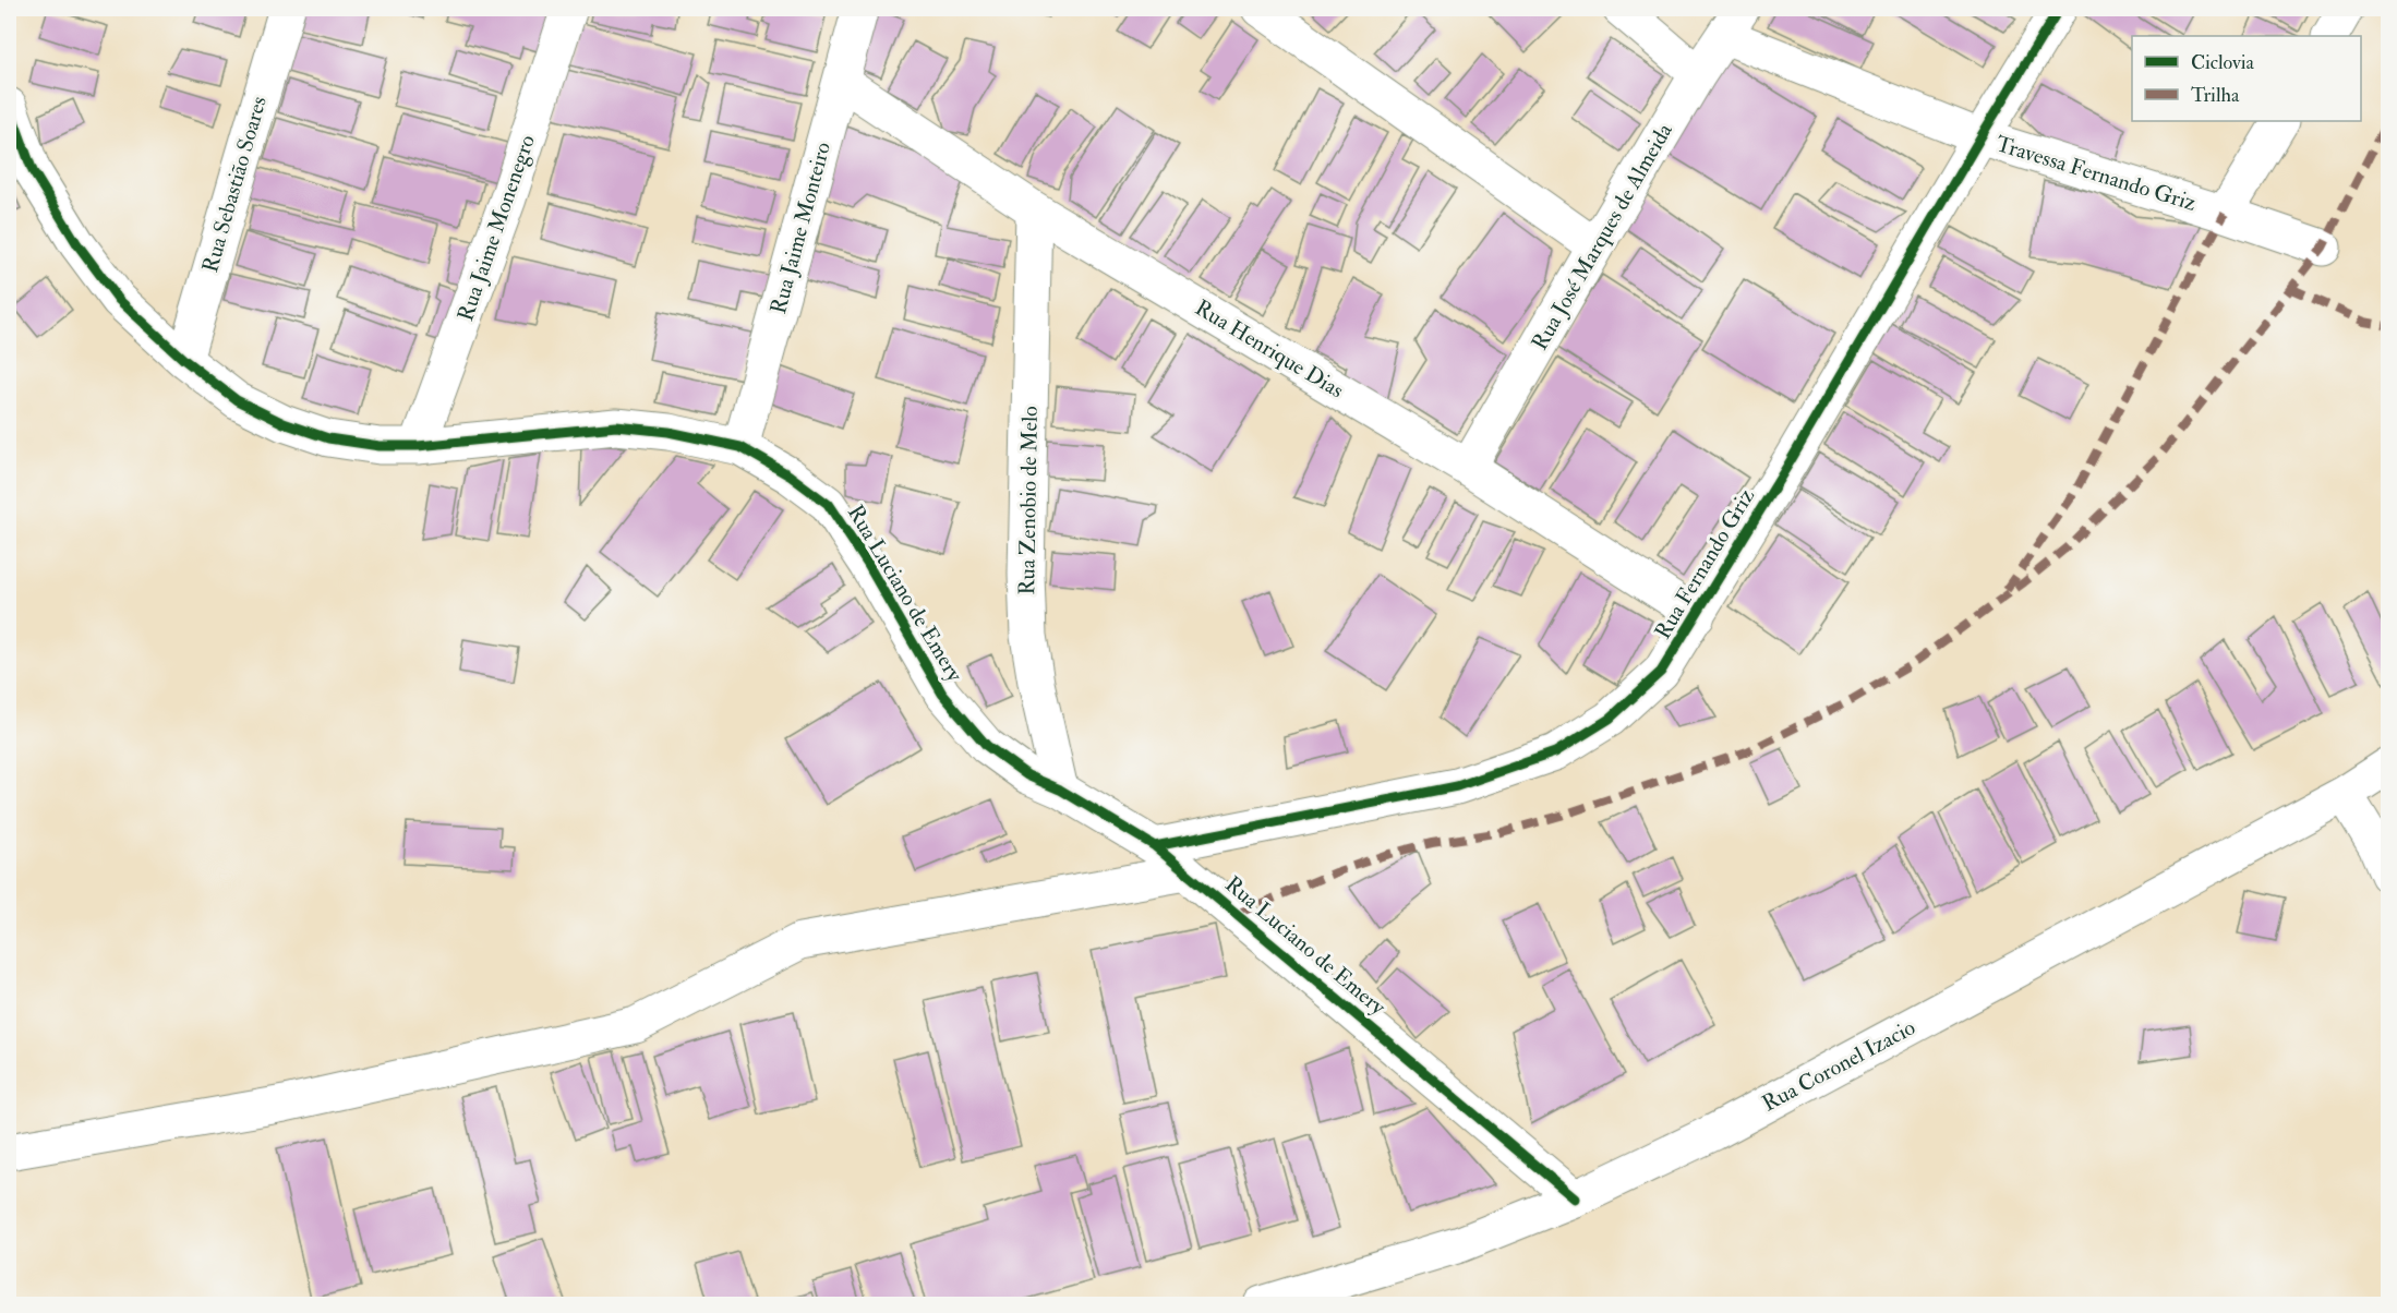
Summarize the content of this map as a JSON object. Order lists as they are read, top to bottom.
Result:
{
  "streets": {
    "street": [
      "Travessa Fernando Griz",
      "Rua Sebastião Soares",
      "Rua Jaime Monenegro",
      "Rua Jaime Monteiro",
      "Rua José Marques de Almeida",
      "Rua Henrique Dias",
      "Rua Zenobio de Melo",
      "Rua Fernando Griz",
      "Rua Luciano de Emery",
      "Rua Coronel Izacio"
    ]
  },
  "crossings": [
    ["Travessa Fernando Griz", "Rua José Marques de Almeida"],
    ["Travessa Fernando Griz", "Rua Fernando Griz"],
    ["Rua Sebastião Soares", "Rua Luciano de Emery"],
    ["Rua Jaime Monenegro", "Rua Luciano de Emery"],
    ["Rua Jaime Monteiro", "Rua Henrique Dias"],
    ["Rua Jaime Monteiro", "Rua Luciano de Emery"],
    ["Rua José Marques de Almeida", "Rua Henrique Dias"],
    ["Rua Henrique Dias", "Rua Zenobio de Melo"],
    ["Rua Henrique Dias", "Rua Fernando Griz"],
    ["Rua Zenobio de Melo", "Rua Luciano de Emery"],
    ["Rua Fernando Griz", "Rua Luciano de Emery"],
    ["Rua Luciano de Emery", "Rua Coronel Izacio"]
  ],
  "legend": ["Ciclovia", "Trilha"]
}
